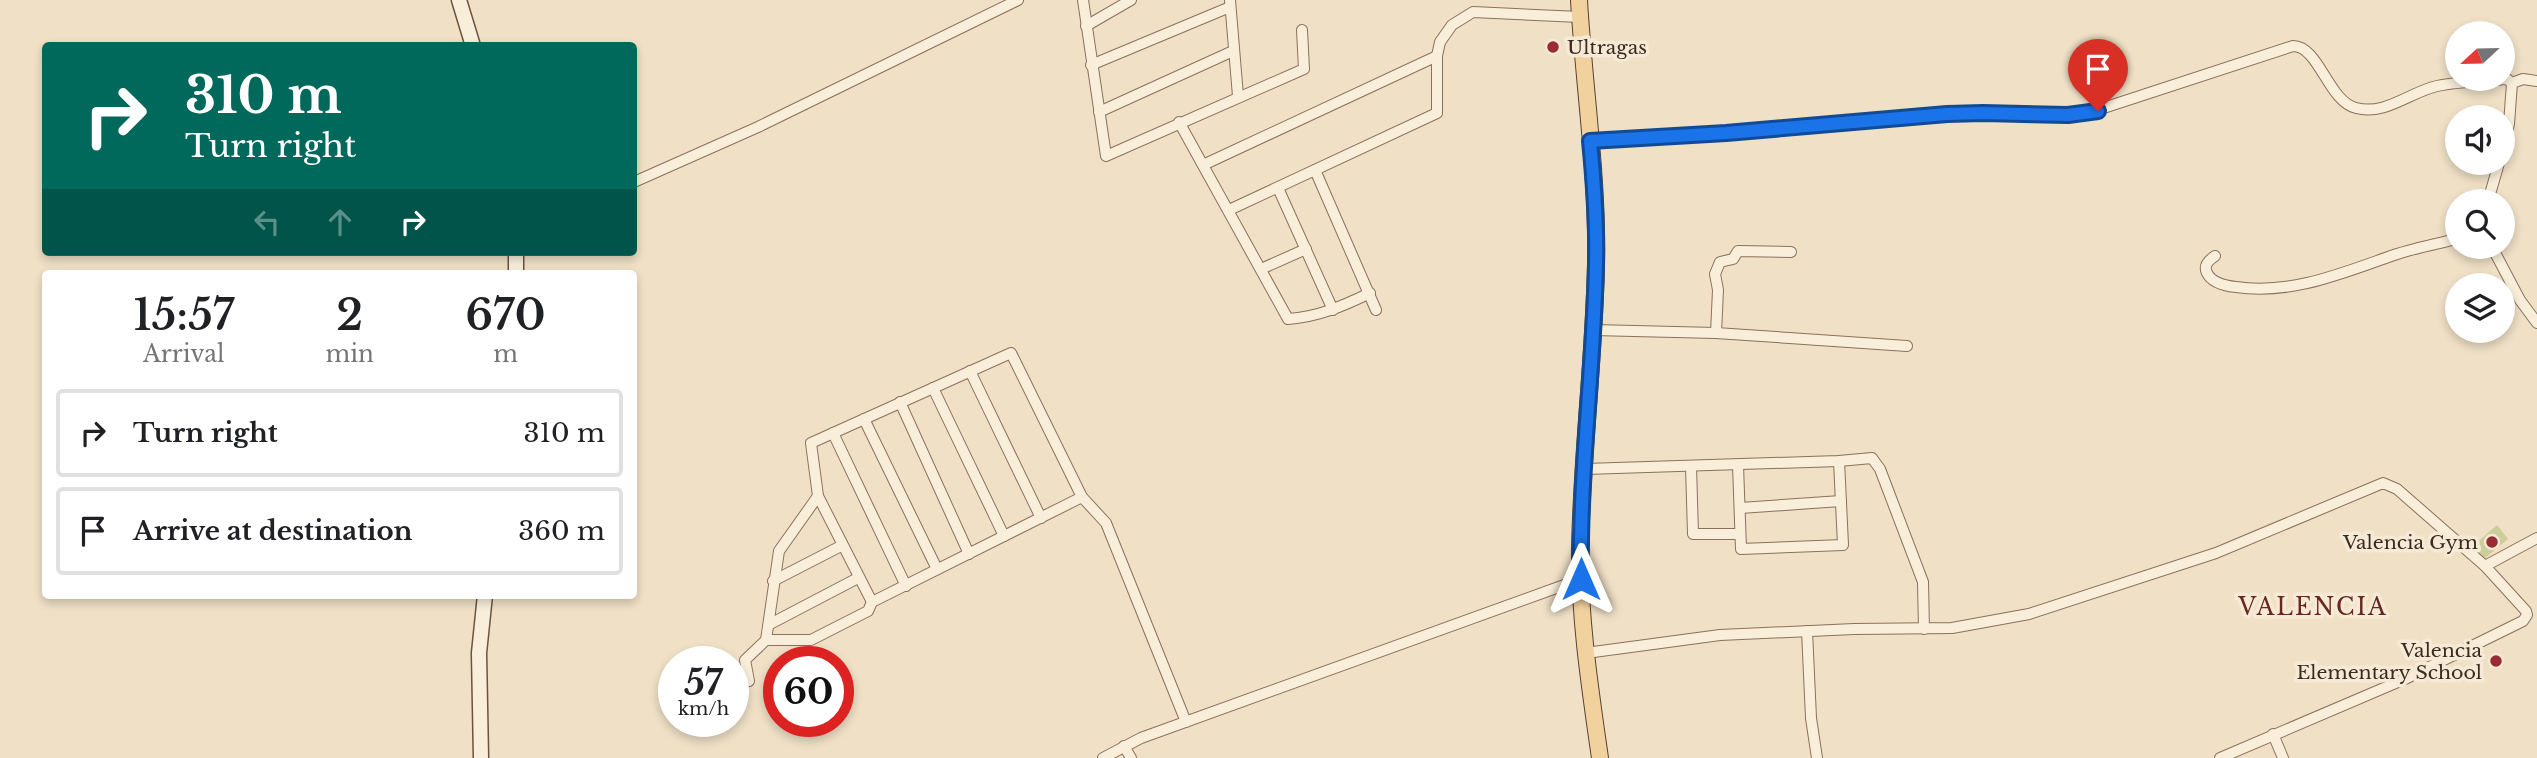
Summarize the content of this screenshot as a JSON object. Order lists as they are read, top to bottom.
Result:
{
  "districts": ["VALENCIA"],
  "places": ["Ultragas", "Valencia Gym", "Valencia Elementary School"],
  "north": "left",
  "page": {
    "turn": ["310 m", "Turn right"],
    "eta": [
      "15:57",
      "Arrival",
      "2",
      "min",
      "670",
      "m"
    ],
    "list": [
      {
        "name": "Turn right",
        "value": "310 m"
      },
      {
        "name": "Arrive at destination",
        "value": "360 m"
      }
    ],
    "speed": "57 km/h",
    "limit": "60"
  }
}
